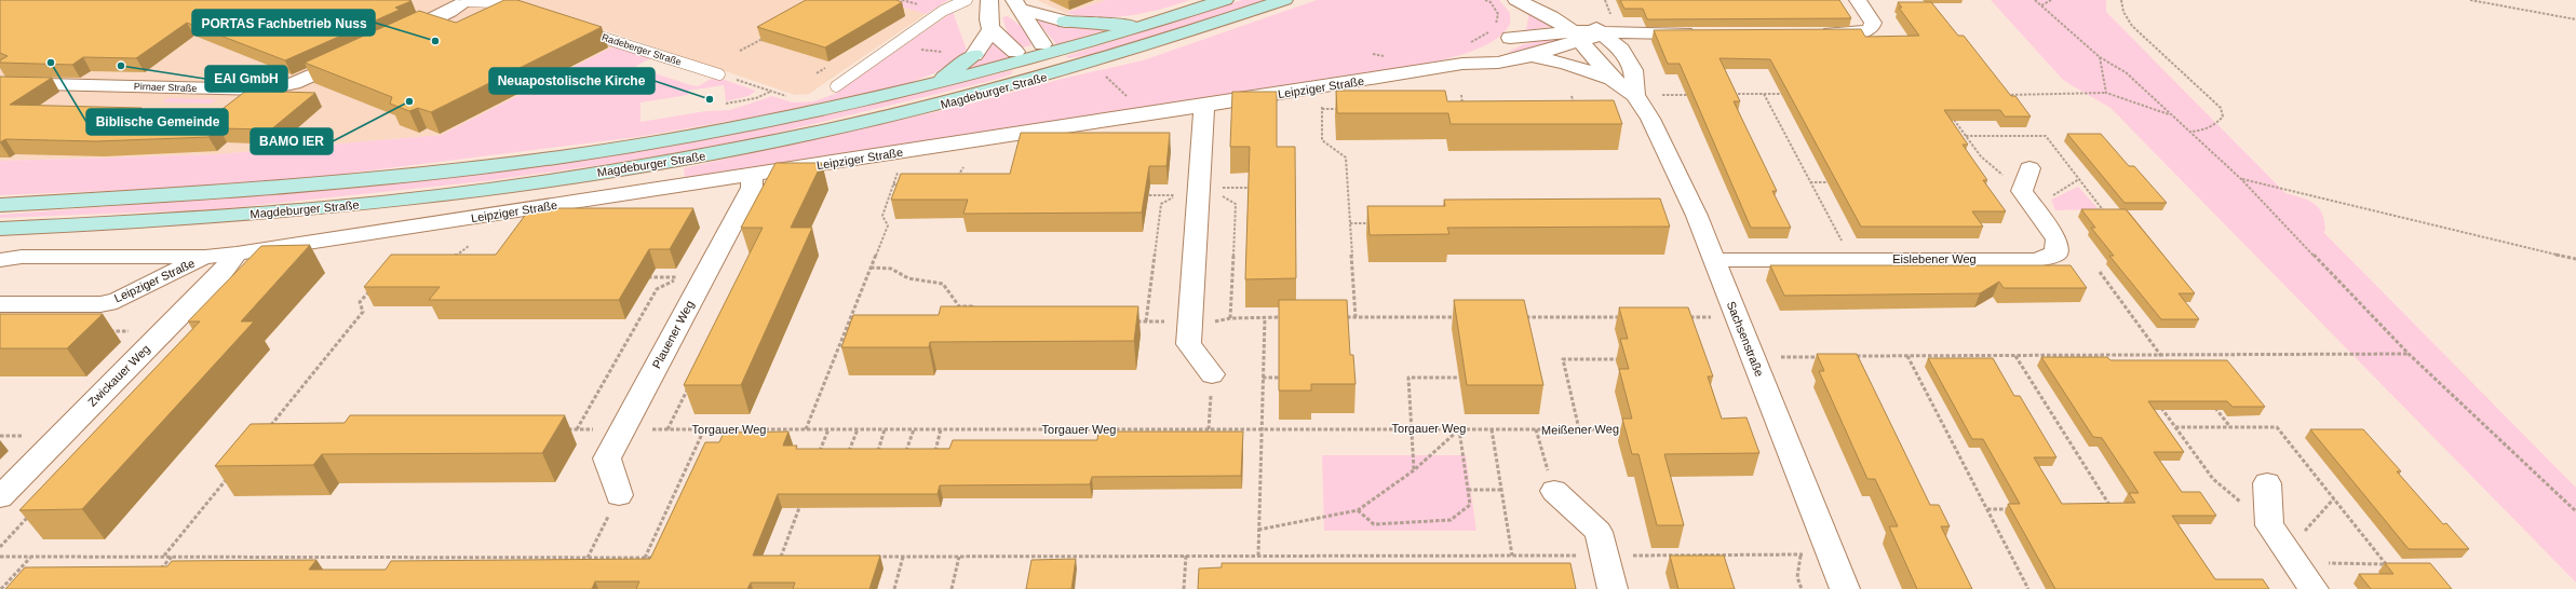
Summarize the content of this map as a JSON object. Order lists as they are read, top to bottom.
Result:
{
  "streets": {
    "main road": ["Magdeburger Straße"],
    "street": [
      "Pirnaer Straße",
      "Leipziger Straße",
      "Eislebener Weg",
      "Plauener Weg",
      "Sachsenstraße",
      "Zwickauer Weg"
    ],
    "lane": ["Radeberger Straße"],
    "path": ["Torgauer Weg", "Meißener Weg"]
  },
  "crossings": [
    ["Leipziger Straße", "Plauener Weg"],
    ["Leipziger Straße", "Sachsenstraße"],
    ["Leipziger Straße", "Zwickauer Weg"],
    ["Eislebener Weg", "Sachsenstraße"],
    ["Plauener Weg", "Torgauer Weg"],
    ["Torgauer Weg", "Meißener Weg"]
  ],
  "places": [
    "PORTAS Fachbetrieb Nuss",
    "Biblische Gemeinde",
    "EAI GmbH",
    "Neuapostolische Kirche",
    "BAMO IER"
  ]
}
